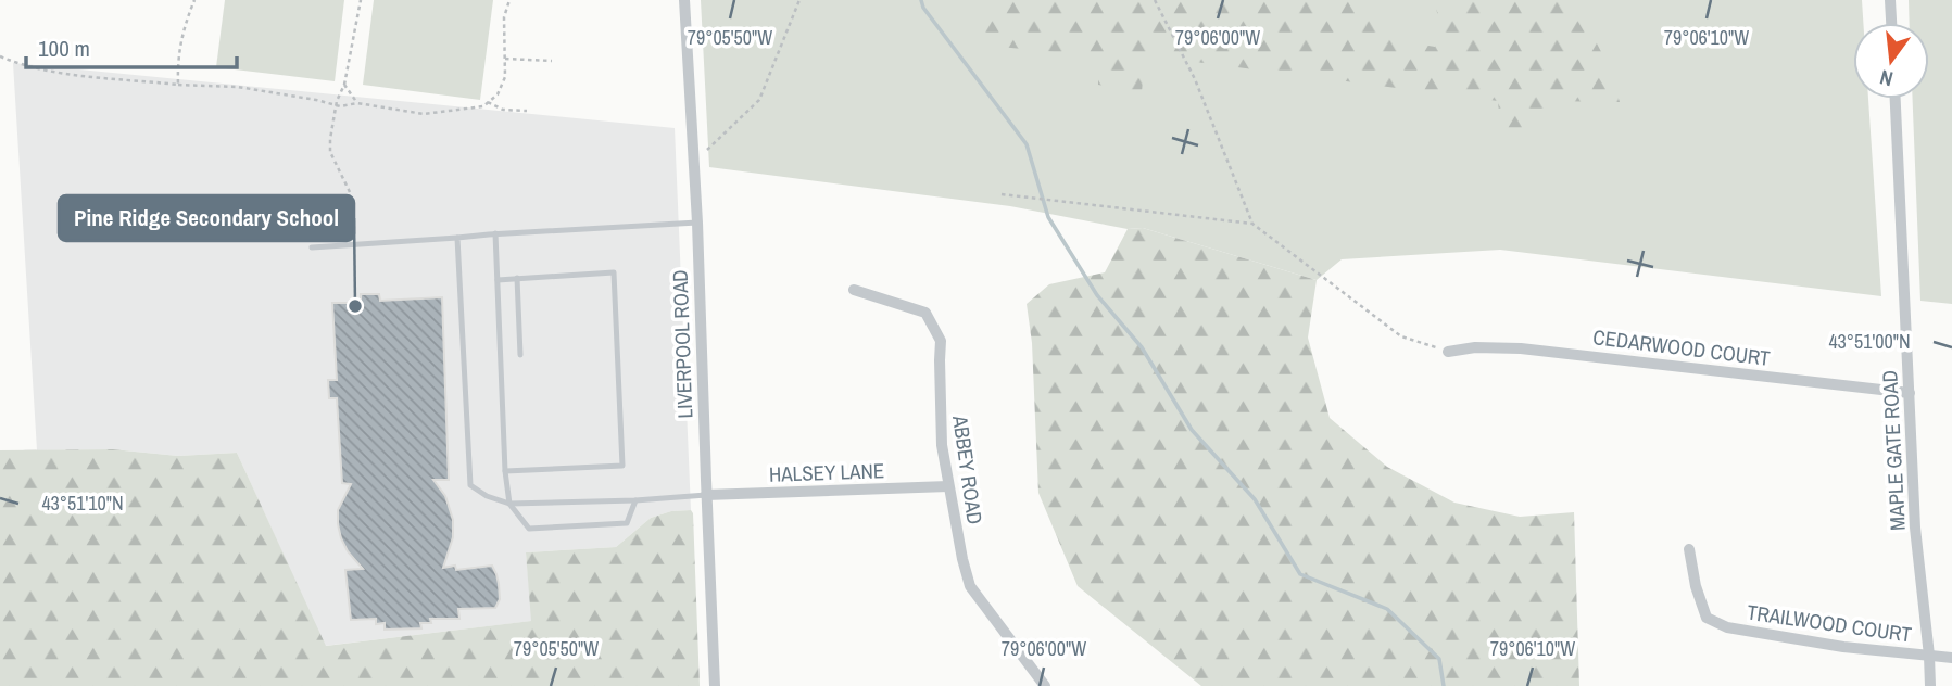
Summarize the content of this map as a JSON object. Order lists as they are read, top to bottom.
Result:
{
  "streets": {
    "street": [
      "LIVERPOOL ROAD",
      "CEDARWOOD COURT",
      "MAPLE GATE ROAD",
      "ABBEY ROAD",
      "HALSEY LANE",
      "TRAILWOOD COURT"
    ]
  },
  "crossings": [
    ["LIVERPOOL ROAD", "HALSEY LANE"],
    ["CEDARWOOD COURT", "MAPLE GATE ROAD"],
    ["MAPLE GATE ROAD", "TRAILWOOD COURT"],
    ["ABBEY ROAD", "HALSEY LANE"]
  ],
  "places": ["Pine Ridge Secondary School"],
  "scale_bar": "100 m",
  "north": "bottom",
  "coordinates": [
    "79°05'50\"W",
    "79°06'00\"W",
    "79°06'10\"W",
    "43°51'00\"N",
    "43°51'10\"N"
  ]
}
